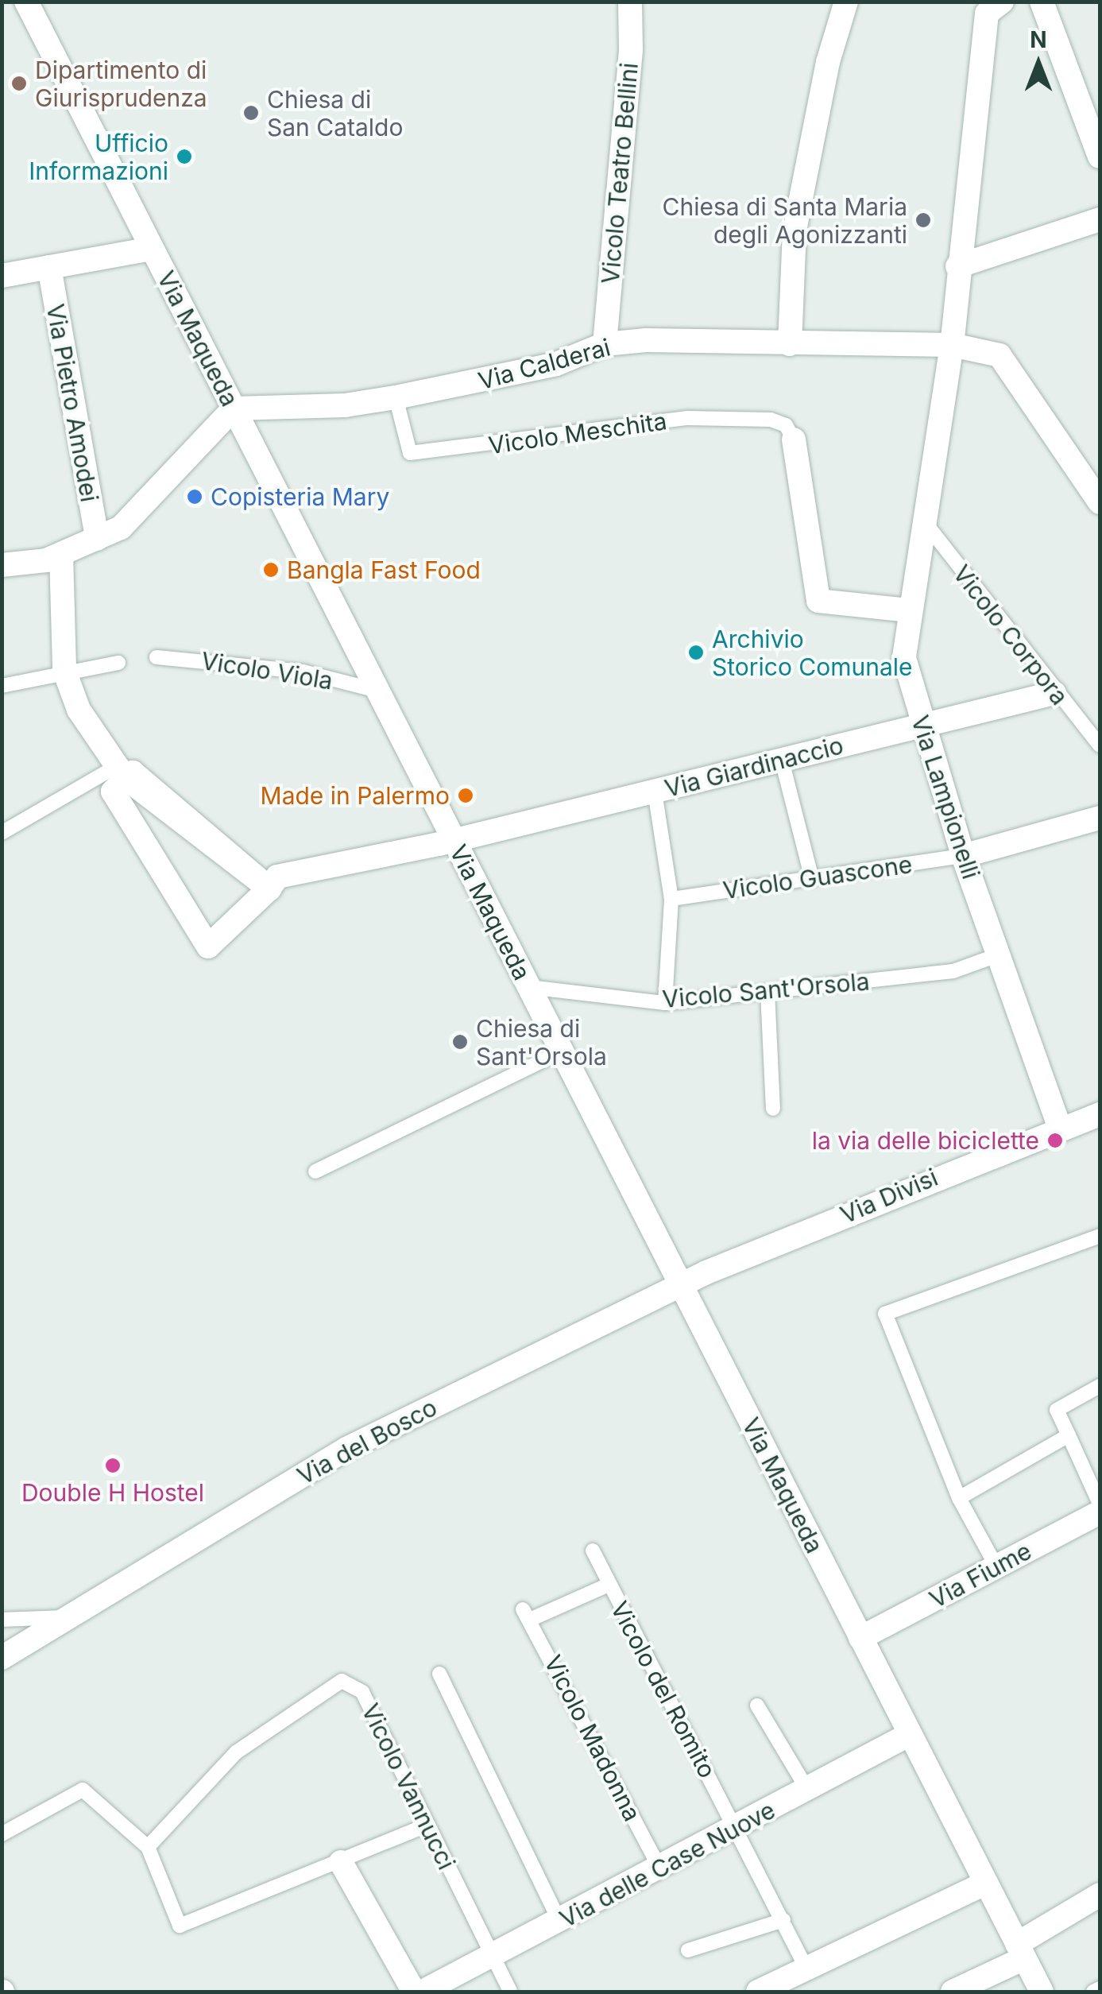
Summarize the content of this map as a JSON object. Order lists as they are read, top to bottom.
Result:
{
  "streets": {
    "street": [
      "Vicolo Teatro Bellini",
      "Via Maqueda",
      "Via Calderai",
      "Via Pietro Amodei",
      "Via Giardinaccio",
      "Via Lampionelli",
      "Via Divisi",
      "Via del Bosco",
      "Via Fiume",
      "Via delle Case Nuove"
    ],
    "lane": [
      "Vicolo Meschita",
      "Vicolo Corpora",
      "Vicolo Viola",
      "Vicolo Guascone",
      "Vicolo Sant'Orsola",
      "Vicolo del Romito",
      "Vicolo Madonna",
      "Vicolo Vannucci"
    ]
  },
  "crossings": [
    ["Vicolo Teatro Bellini", "Via Calderai"],
    ["Via Maqueda", "Via Calderai"],
    ["Via Maqueda", "Vicolo Viola"],
    ["Via Maqueda", "Via Giardinaccio"],
    ["Via Maqueda", "Vicolo Sant'Orsola"],
    ["Via Maqueda", "Via Divisi"],
    ["Via Maqueda", "Via del Bosco"],
    ["Via Maqueda", "Via Fiume"],
    ["Via Maqueda", "Via delle Case Nuove"],
    ["Via Calderai", "Vicolo Meschita"],
    ["Via Calderai", "Via Lampionelli"],
    ["Vicolo Corpora", "Via Giardinaccio"],
    ["Vicolo Corpora", "Via Lampionelli"],
    ["Via Giardinaccio", "Via Lampionelli"],
    ["Via Lampionelli", "Vicolo Guascone"],
    ["Via Lampionelli", "Vicolo Sant'Orsola"],
    ["Via Lampionelli", "Via Divisi"],
    ["Via Divisi", "Via del Bosco"],
    ["Vicolo del Romito", "Vicolo Madonna"],
    ["Vicolo del Romito", "Via delle Case Nuove"],
    ["Vicolo Madonna", "Via delle Case Nuove"],
    ["Vicolo Vannucci", "Via delle Case Nuove"]
  ],
  "places": [
    "Dipartimento di Giurisprudenza",
    "Chiesa di San Cataldo",
    "Ufficio Informazioni",
    "Chiesa di Santa Maria degli Agonizzanti",
    "Copisteria Mary",
    "Bangla Fast Food",
    "Archivio Storico Comunale",
    "Made in Palermo",
    "Chiesa di Sant'Orsola",
    "la via delle biciclette",
    "Double H Hostel"
  ],
  "north": "top"
}
